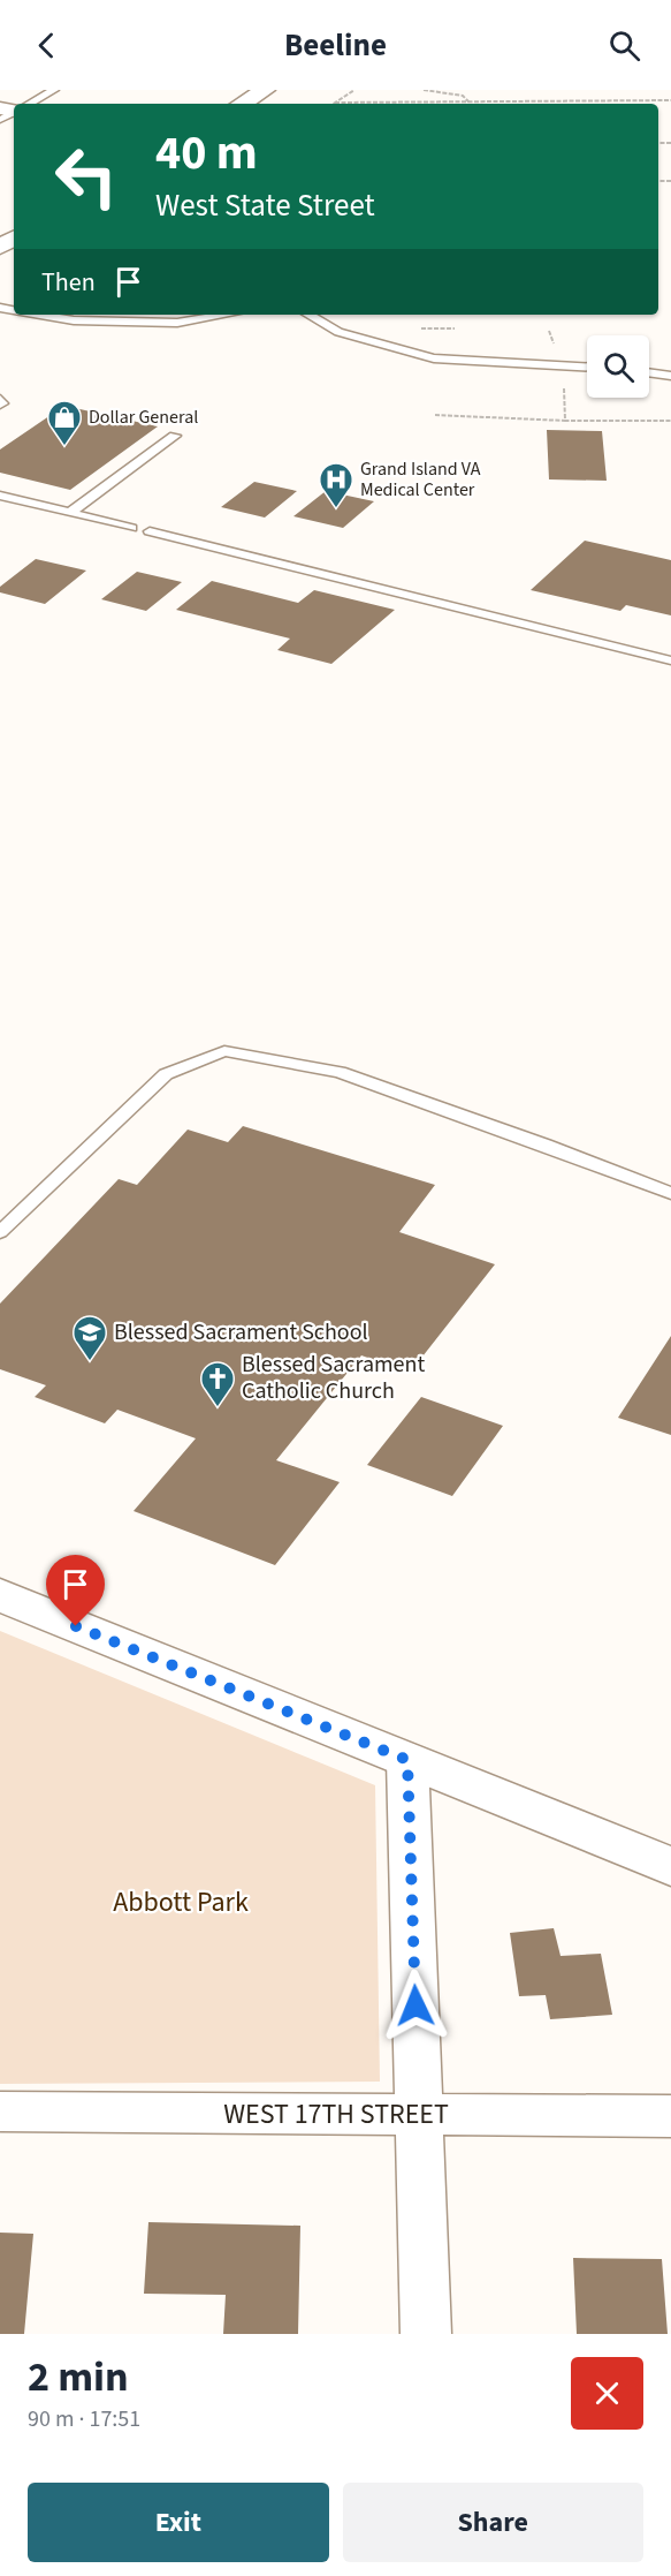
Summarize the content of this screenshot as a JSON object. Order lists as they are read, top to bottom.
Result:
{
  "streets": {
    "street": ["WEST 17TH STREET"]
  },
  "parks": ["Abbott Park"],
  "places": {
    "shop": ["Dollar General"],
    "hospital": ["Grand Island VA Medical Center"],
    "school or university": ["Blessed Sacrament School"],
    "church": ["Blessed Sacrament Catholic Church"]
  },
  "page": {
    "header": "Beeline",
    "turn": ["40 m", "West State Street"],
    "then": "Then",
    "heading": ["2 min", "90 m · 17:51"],
    "buttons": ["Exit", "Share"]
  }
}
